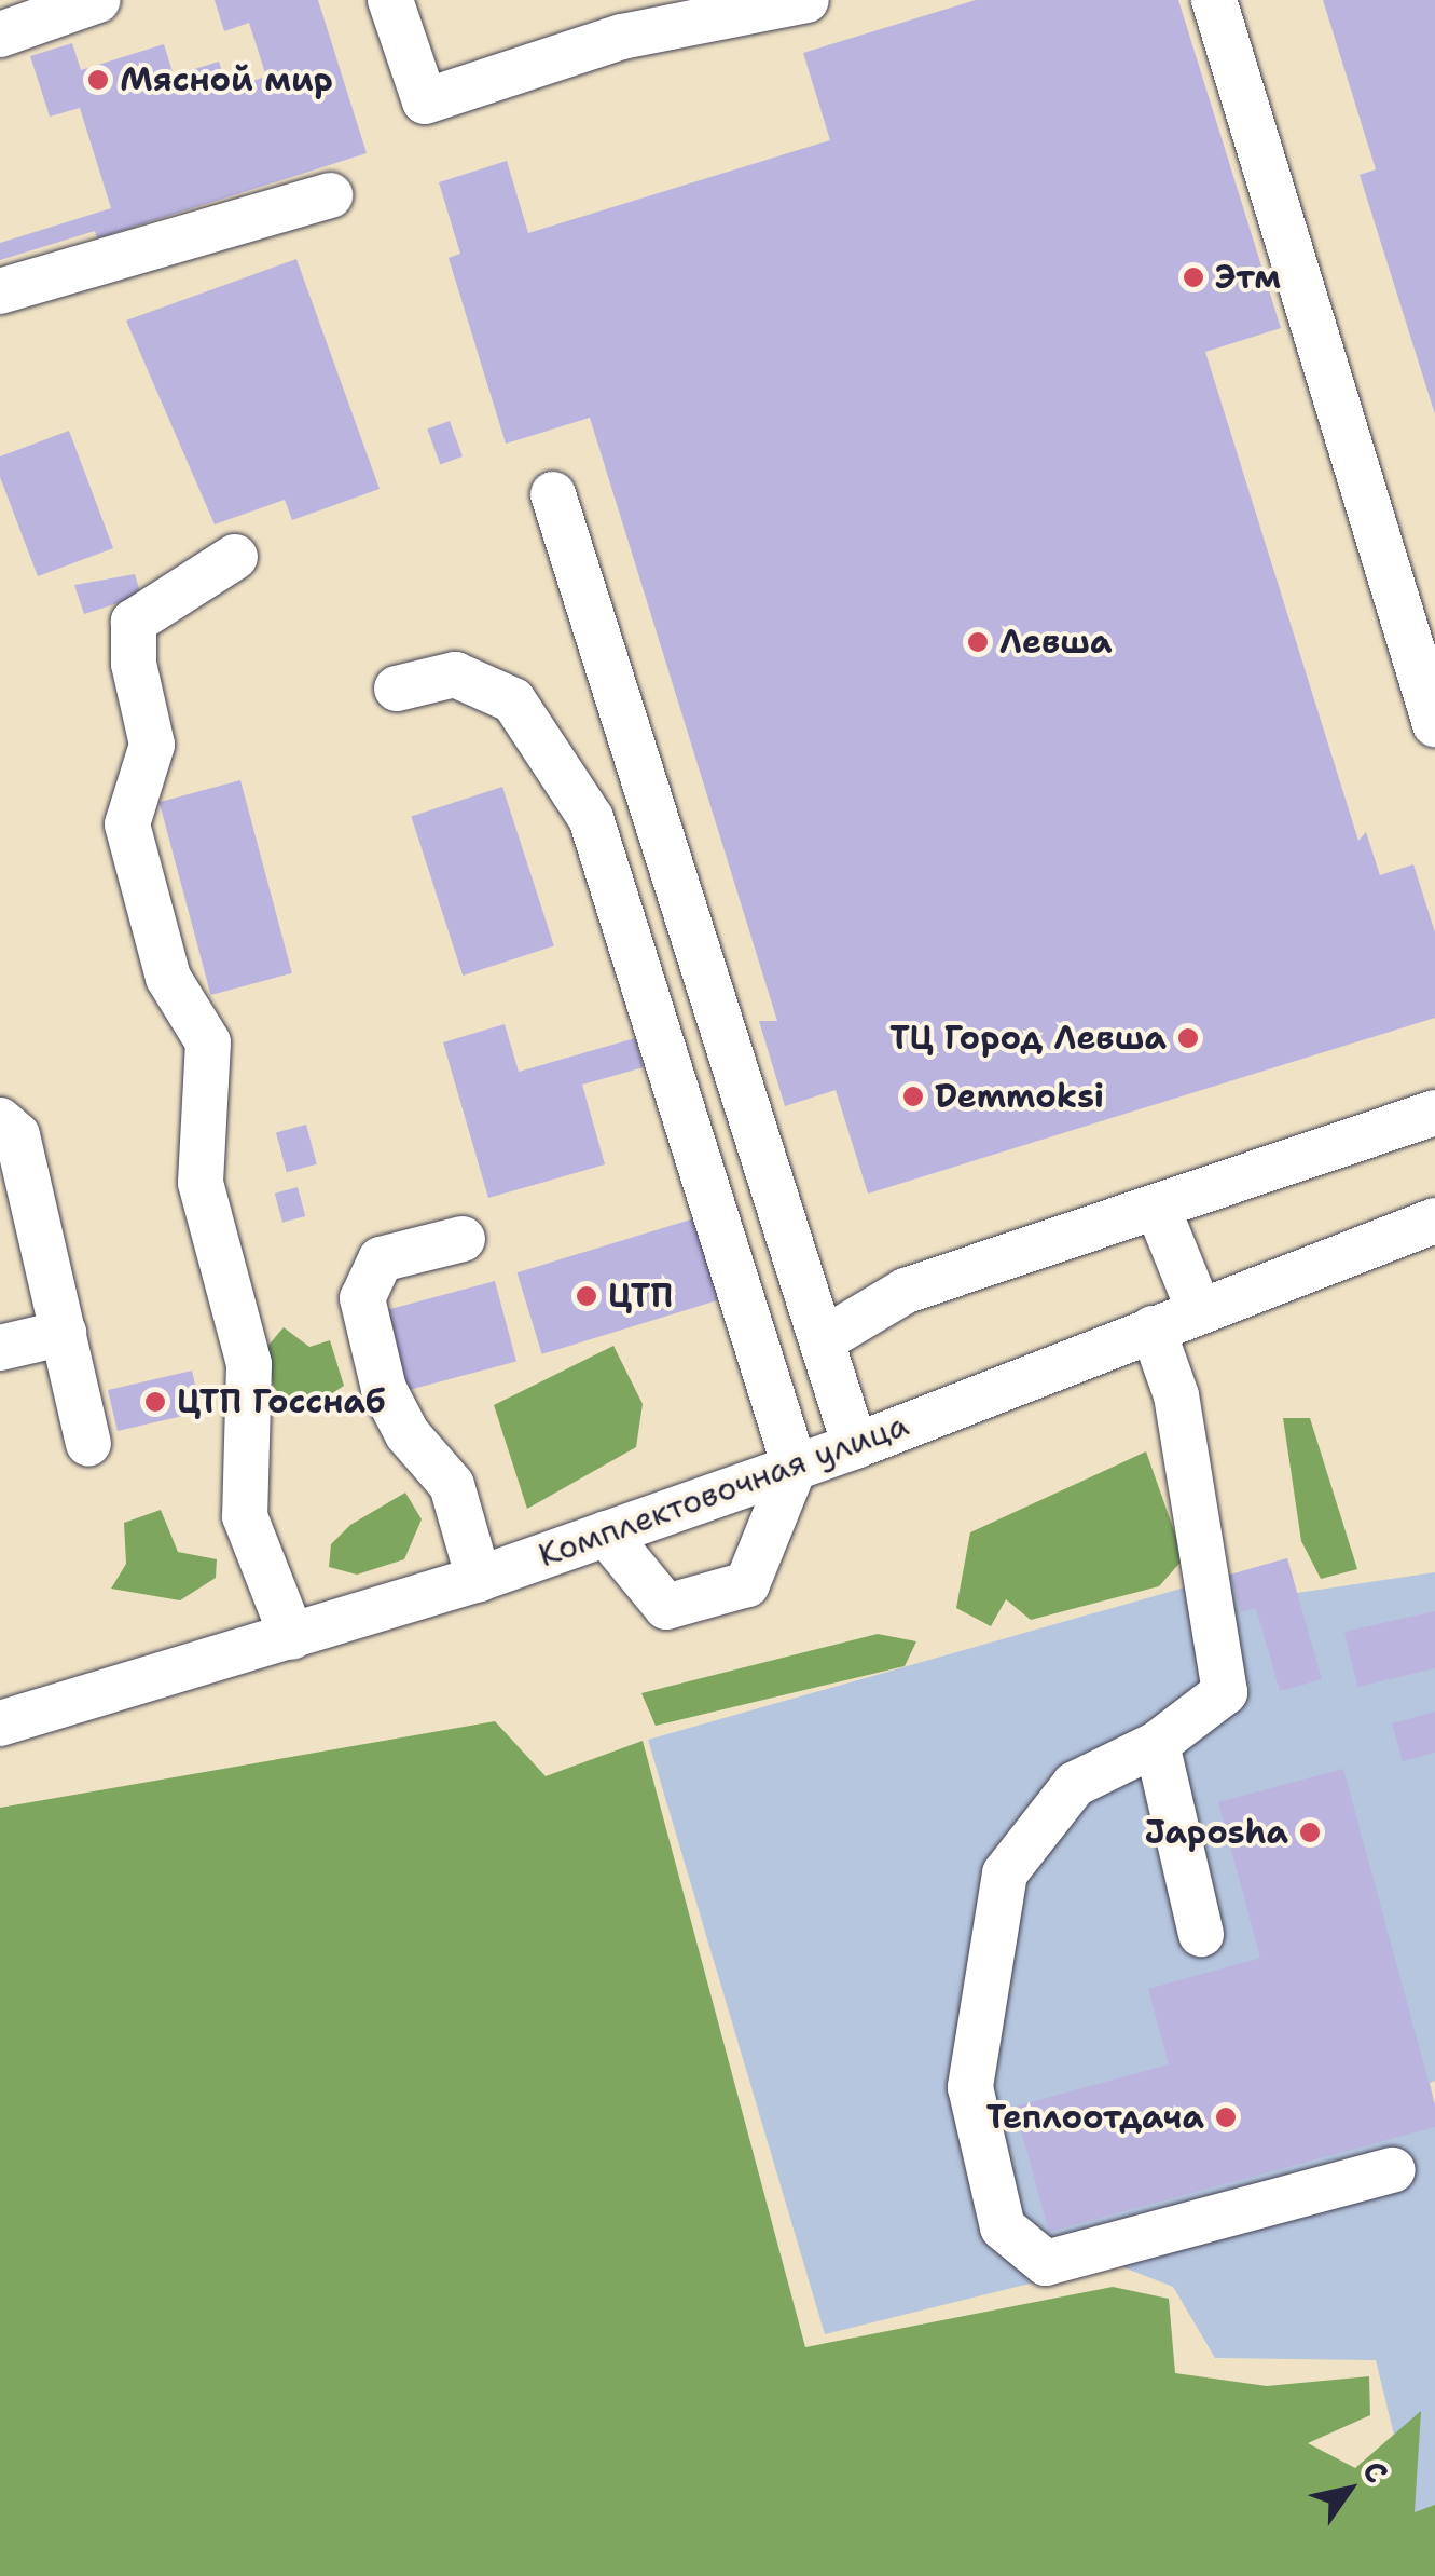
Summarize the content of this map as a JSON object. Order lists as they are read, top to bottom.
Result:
{
  "streets": {
    "street": ["Комплектовочная улица"]
  },
  "places": [
    "Мясной мир",
    "Этм",
    "Левша",
    "ТЦ Город Левша",
    "Demmoksi",
    "ЦТП",
    "ЦТП Госснаб",
    "Japosha",
    "Теплоотдача"
  ],
  "north": "top right"
}
